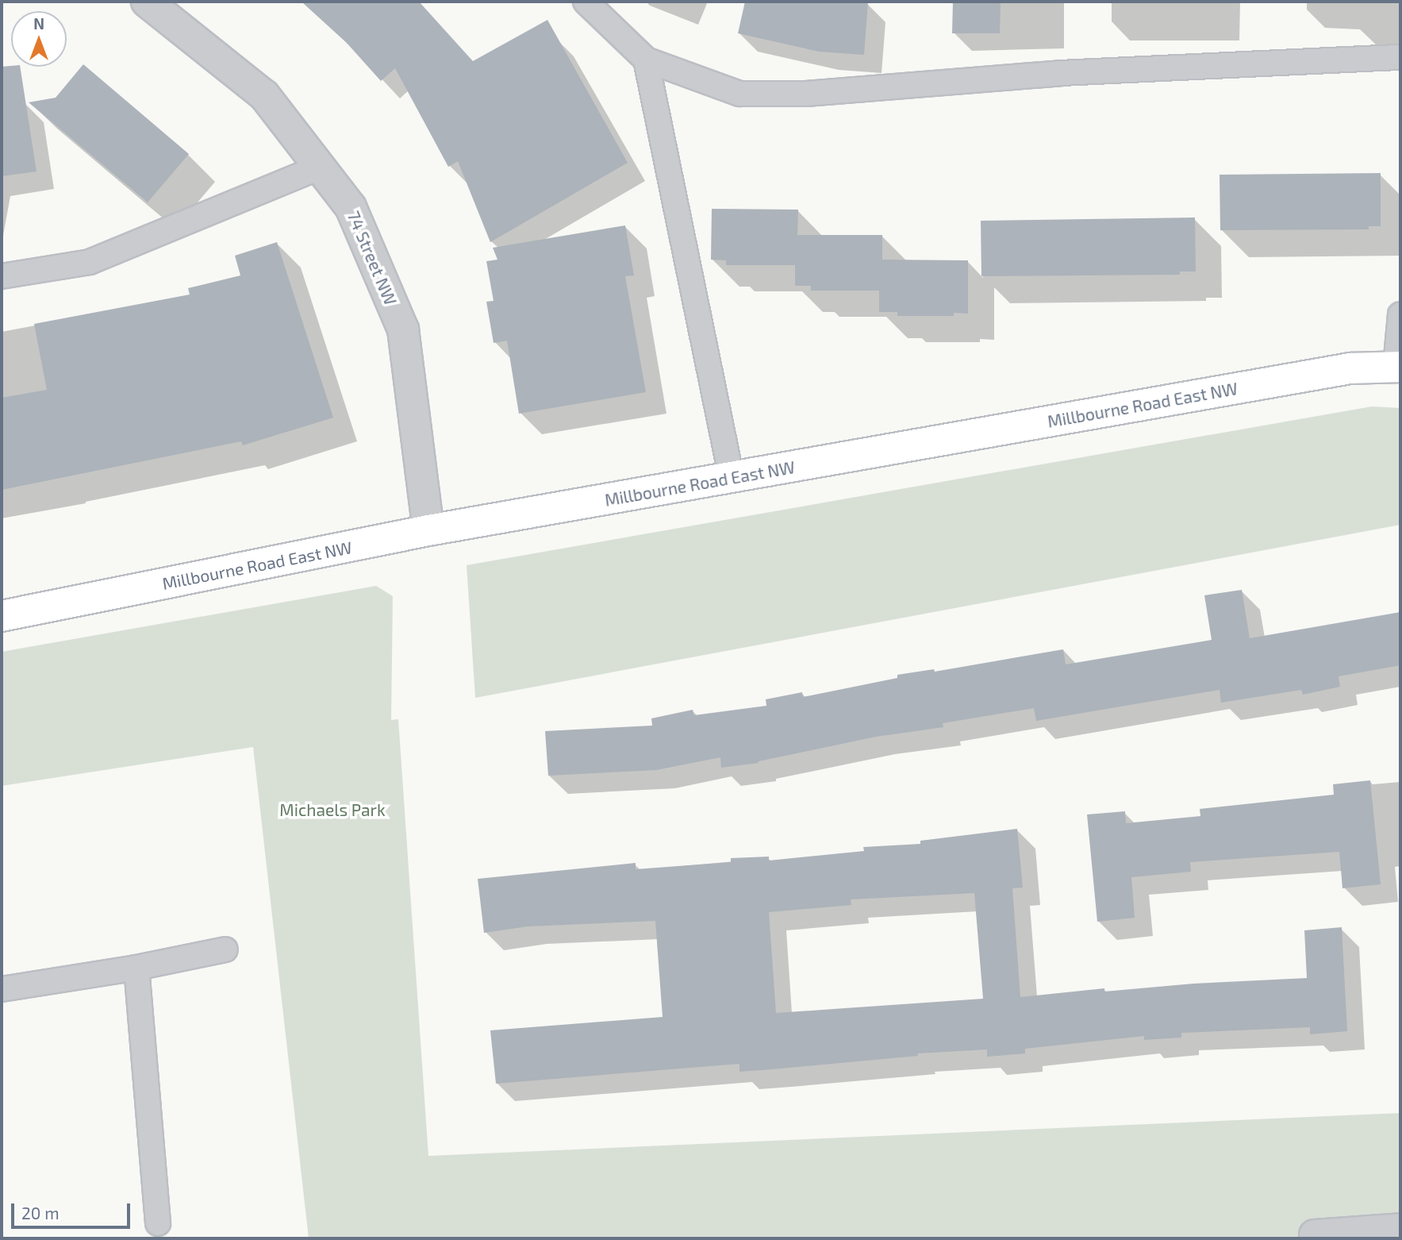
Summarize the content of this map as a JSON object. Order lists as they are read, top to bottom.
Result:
{
  "streets": {
    "street": ["74 Street NW", "Millbourne Road East NW"]
  },
  "crossings": [
    ["74 Street NW", "Millbourne Road East NW"]
  ],
  "parks": ["Michaels Park"],
  "scale_bar": "20 m",
  "north": "top"
}
